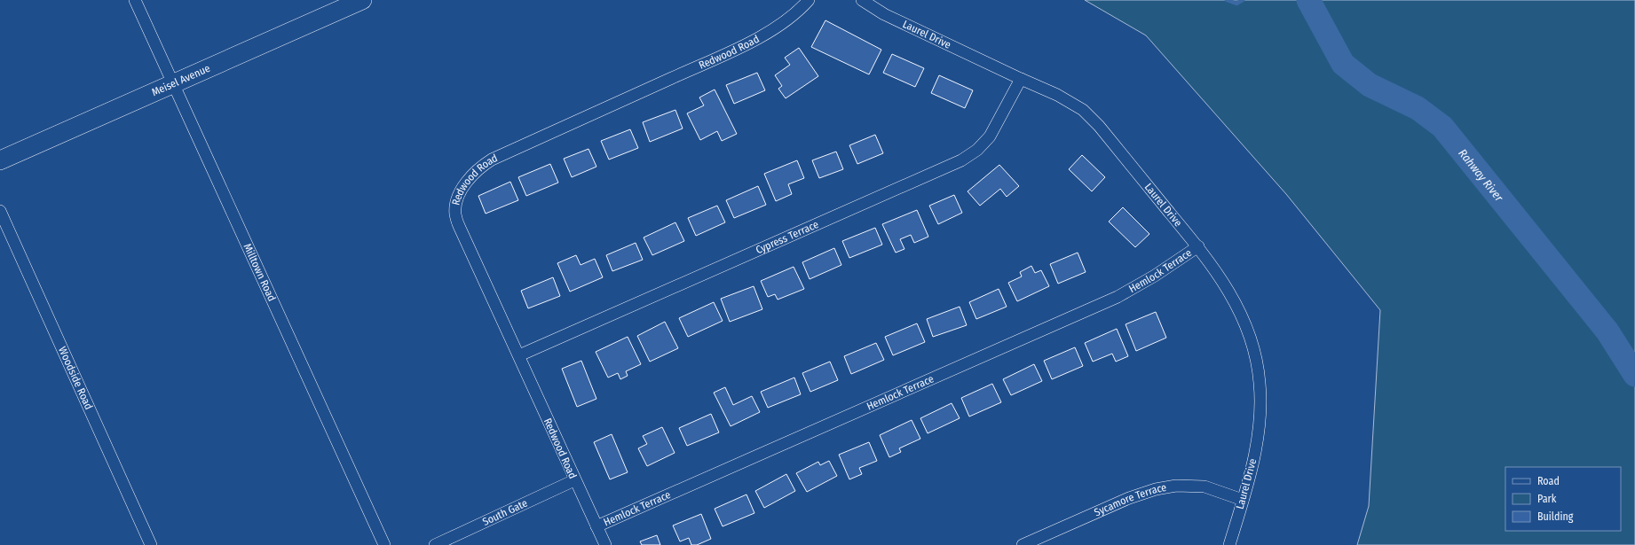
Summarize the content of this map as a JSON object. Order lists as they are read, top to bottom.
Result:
{
  "streets": {
    "main road": ["Meisel Avenue"],
    "street": [
      "Laurel Drive",
      "Redwood Road",
      "Cypress Terrace",
      "Hemlock Terrace",
      "Milltown Road",
      "Woodside Road",
      "Sycamore Terrace",
      "South Gate"
    ]
  },
  "crossings": [
    ["Laurel Drive", "Cypress Terrace"],
    ["Laurel Drive", "Hemlock Terrace"],
    ["Laurel Drive", "Sycamore Terrace"],
    ["Redwood Road", "Cypress Terrace"],
    ["Redwood Road", "Hemlock Terrace"],
    ["Redwood Road", "South Gate"],
    ["Meisel Avenue", "Milltown Road"]
  ],
  "water": ["Rahway River"],
  "legend": ["Road", "Park", "Building"]
}
